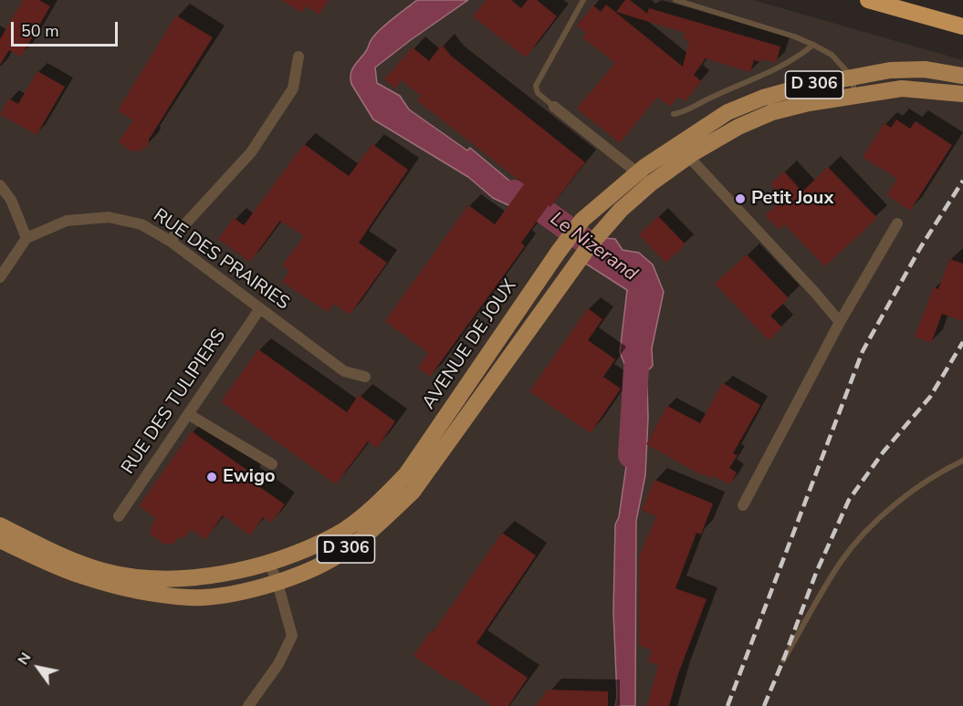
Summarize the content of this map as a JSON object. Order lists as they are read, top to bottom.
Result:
{
  "streets": {
    "main road": ["D 306", "AVENUE DE JOUX"],
    "street": ["RUE DES PRAIRIES", "RUE DES TULIPIERS"]
  },
  "crossings": [
    ["RUE DES PRAIRIES", "RUE DES TULIPIERS"]
  ],
  "water": ["Le Nizerand"],
  "places": ["Petit Joux", "Ewigo"],
  "scale_bar": "50 m",
  "north": "top left"
}
